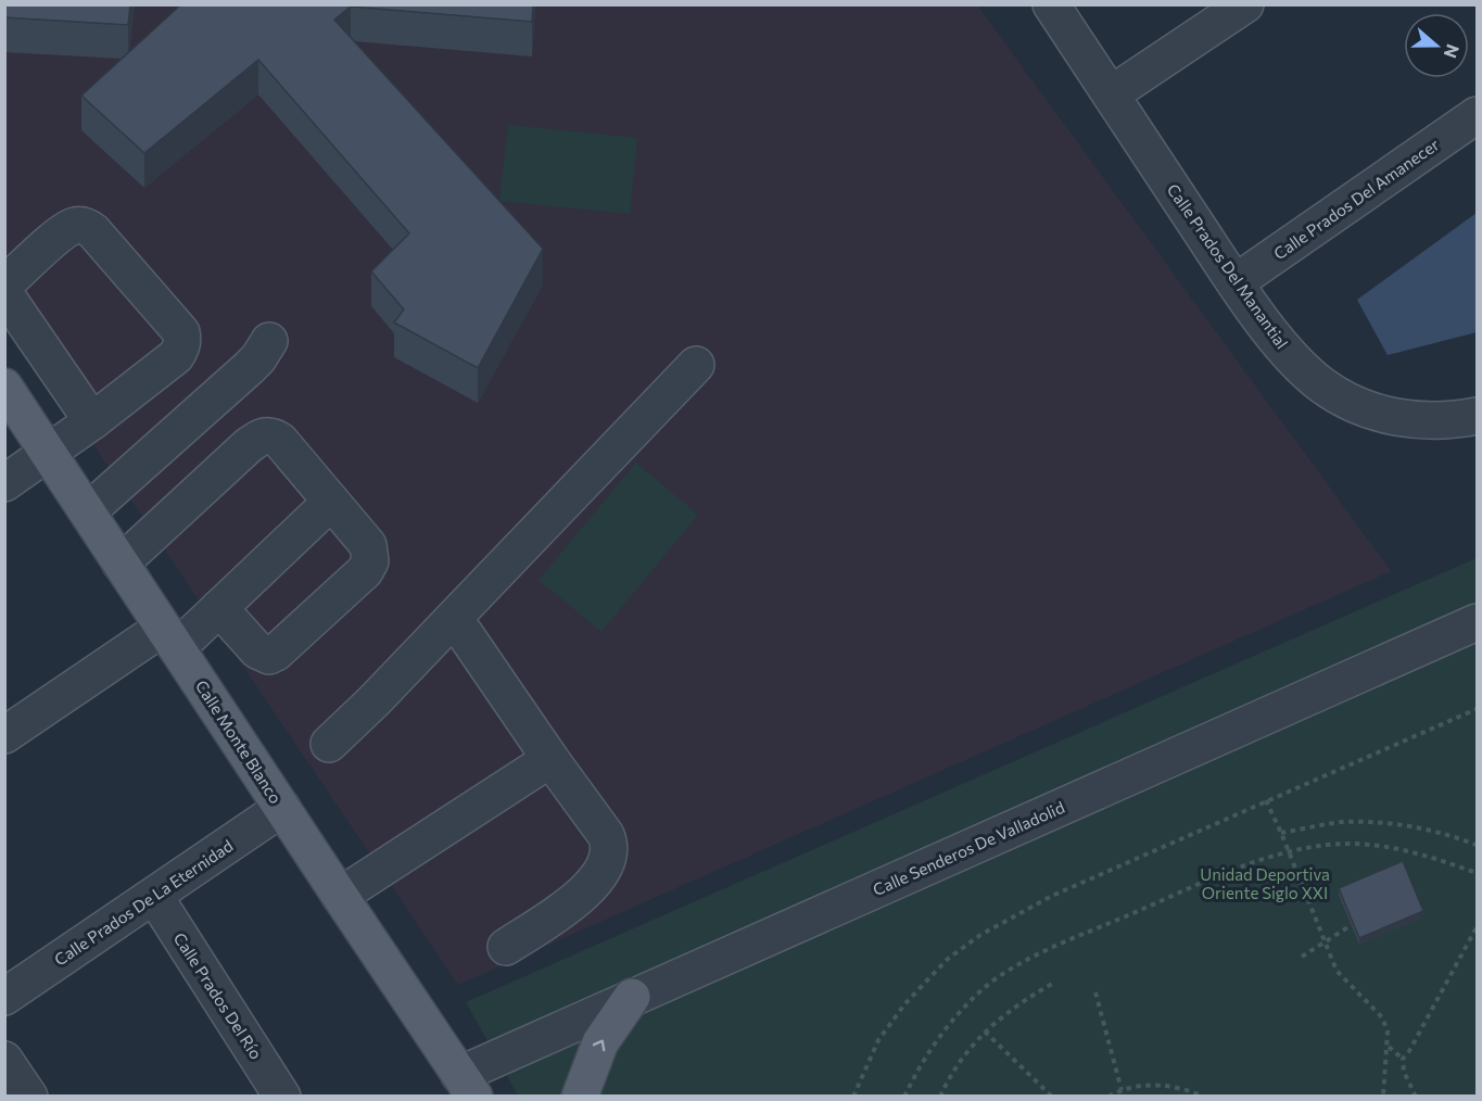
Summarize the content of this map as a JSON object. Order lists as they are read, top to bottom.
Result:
{
  "streets": {
    "main road": ["Calle Monte Blanco"],
    "street": [
      "Calle Prados Del Amanecer",
      "Calle Prados Del Manantial",
      "Calle Senderos De Valladolid",
      "Calle Prados De La Eternidad",
      "Calle Prados Del Río"
    ]
  },
  "crossings": [
    ["Calle Prados Del Amanecer", "Calle Prados Del Manantial"],
    ["Calle Monte Blanco", "Calle Senderos De Valladolid"],
    ["Calle Monte Blanco", "Calle Prados De La Eternidad"],
    ["Calle Prados De La Eternidad", "Calle Prados Del Río"]
  ],
  "parks": ["Unidad Deportiva Oriente Siglo XXI"],
  "north": "right"
}
